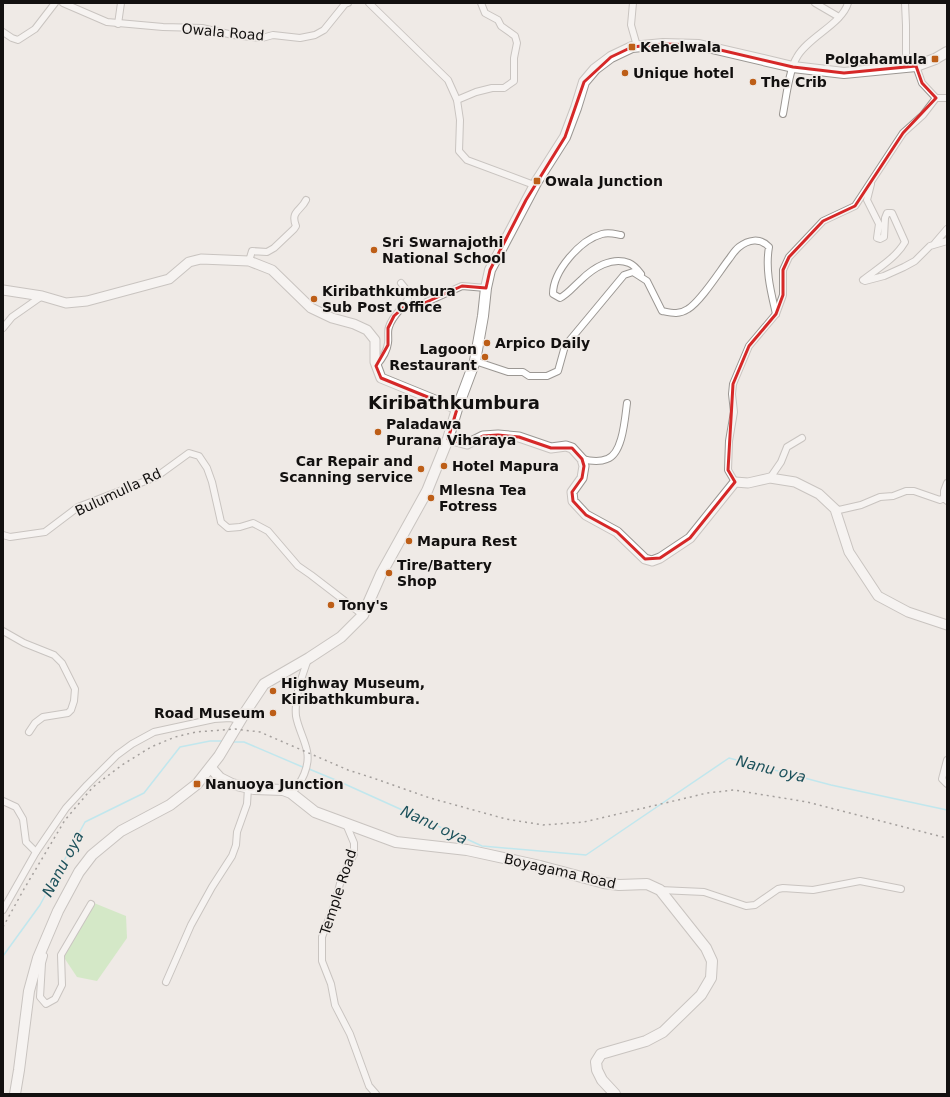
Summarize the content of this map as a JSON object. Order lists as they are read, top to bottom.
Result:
{
  "streets": {
    "main road": ["Boyagama Road"],
    "street": ["Owala Road", "Bulumulla Rd", "Temple Road"]
  },
  "crossings": [
    ["Boyagama Road", "Temple Road"]
  ],
  "districts": ["Kiribathkumbura"],
  "water": ["Nanu oya"],
  "places": {
    "transit": [
      "Kehelwala",
      "Polgahamula",
      "Owala Junction",
      "Nanuoya Junction"
    ],
    "other": [
      "Unique hotel",
      "The Crib",
      "Sri Swarnajothi National School",
      "Kiribathkumbura Sub Post Office",
      "Arpico Daily",
      "Lagoon Restaurant",
      "Paladawa Purana Viharaya",
      "Hotel Mapura",
      "Car Repair and Scanning service",
      "Mlesna Tea Fotress",
      "Mapura Rest",
      "Tire/Battery Shop",
      "Tony's",
      "Highway Museum, Kiribathkumbura.",
      "Road Museum"
    ]
  }
}
